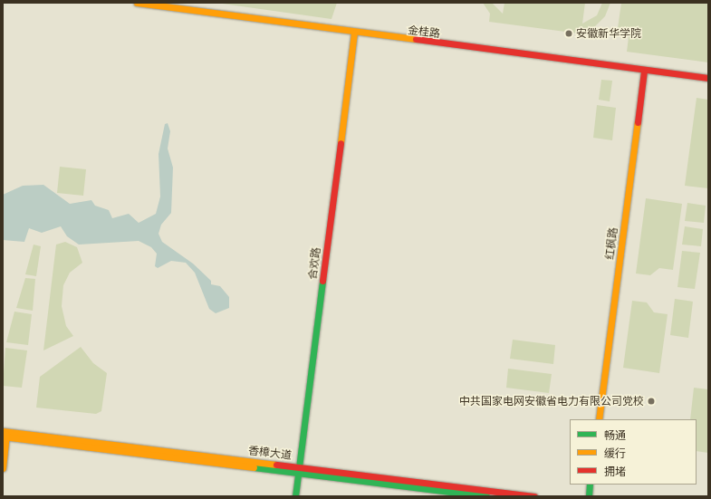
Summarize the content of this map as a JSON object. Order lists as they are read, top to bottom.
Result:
{
  "streets": {
    "street": [
      "金桂路",
      "红枫路",
      "合欢路",
      "香樟大道"
    ]
  },
  "crossings": [
    ["金桂路", "红枫路"],
    ["金桂路", "合欢路"],
    ["合欢路", "香樟大道"]
  ],
  "places": ["安徽新华学院", "中共国家电网安徽省电力有限公司党校"],
  "legend": ["畅通", "缓行", "拥堵"]
}
